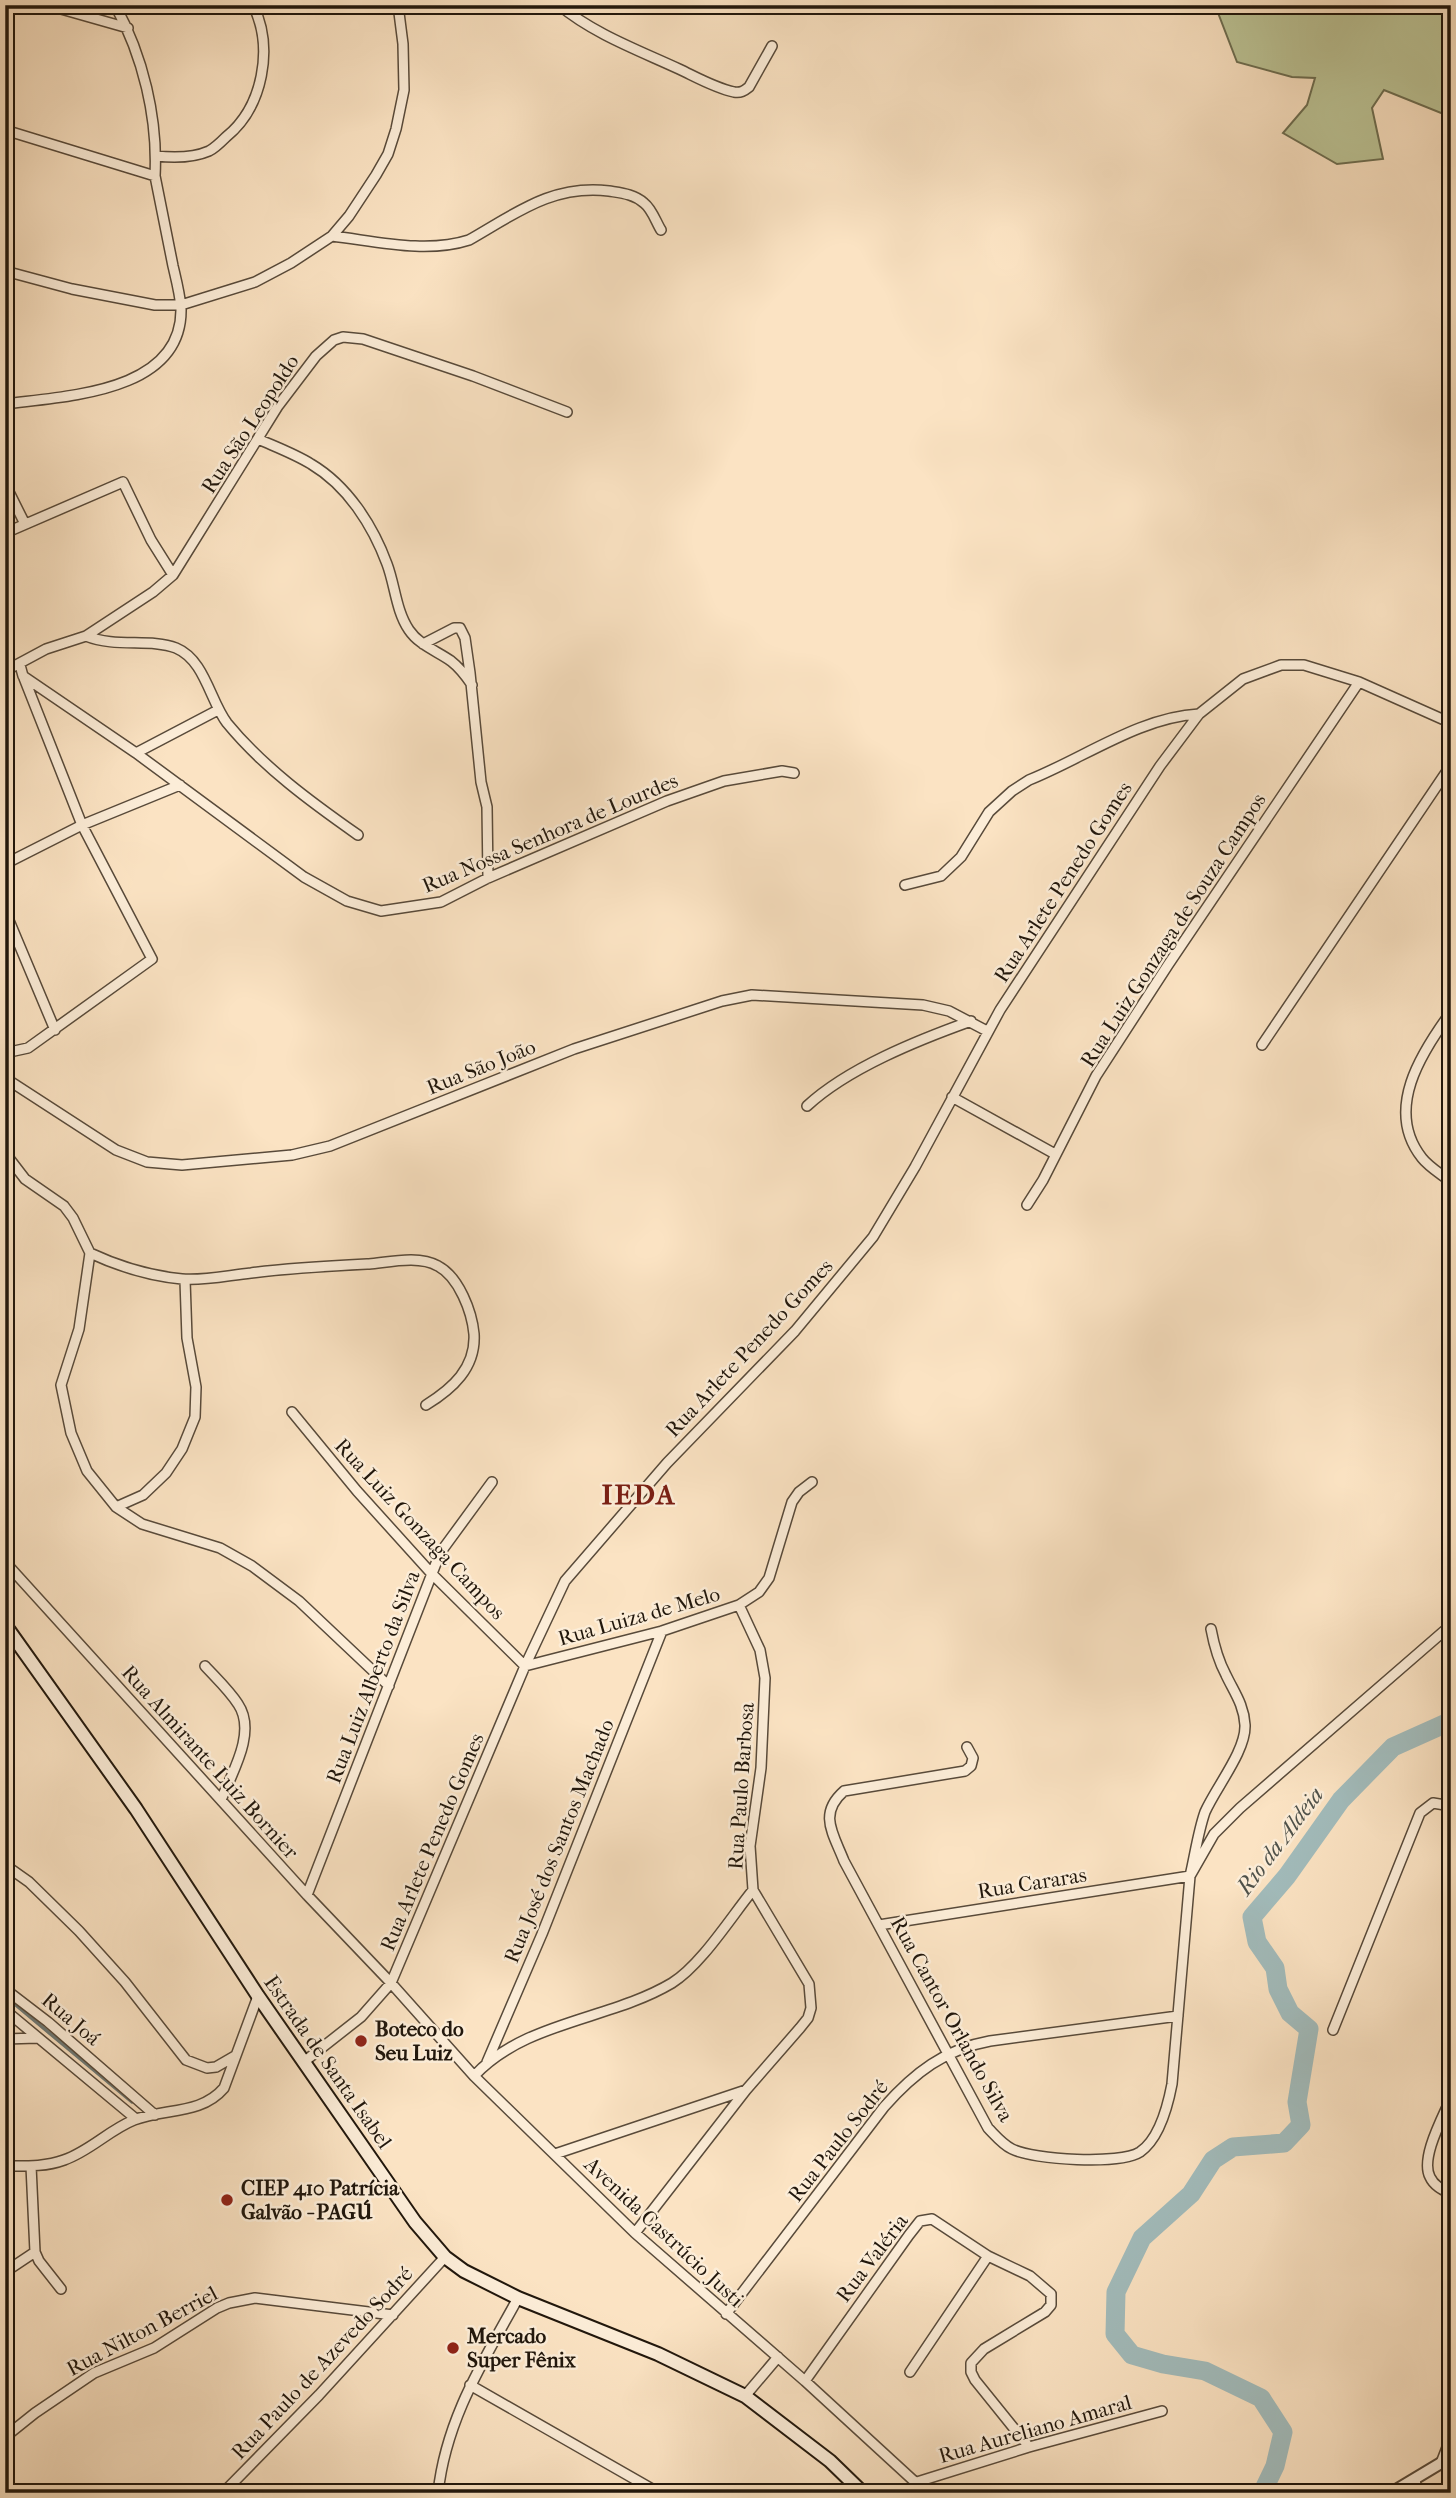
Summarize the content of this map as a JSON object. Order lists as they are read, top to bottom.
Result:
{
  "streets": {
    "main road": ["Estrada de Santa Isabel"],
    "street": [
      "Rua São Leopoldo",
      "Rua Nossa Senhora de Lourdes",
      "Rua Arlete Penedo Gomes",
      "Rua Luiz Gonzaga de Souza Campos",
      "Rua São João",
      "Rua Luiz Gonzaga Campos",
      "Rua Luiza de Melo",
      "Rua Luiz Alberto da Silva",
      "Rua Almirante Luiz Bornier",
      "Rua Paulo Barbosa",
      "Rua José dos Santos Machado",
      "Rua Cararas",
      "Rua Joá",
      "Rua Cantor Orlando Silva",
      "Rua Paulo Sodré",
      "Avenida Castrúcio Justi",
      "Rua Valéria",
      "Rua Nilton Berriel",
      "Rua Paulo de Azevedo Sodré",
      "Rua Aureliano Amaral"
    ]
  },
  "crossings": [
    ["Rua Arlete Penedo Gomes", "Rua Luiz Gonzaga de Souza Campos"],
    ["Rua Arlete Penedo Gomes", "Rua São João"],
    ["Rua Arlete Penedo Gomes", "Rua Luiz Gonzaga Campos"],
    ["Rua Arlete Penedo Gomes", "Rua Luiza de Melo"],
    ["Rua Arlete Penedo Gomes", "Rua Almirante Luiz Bornier"],
    ["Rua Arlete Penedo Gomes", "Estrada de Santa Isabel"],
    ["Rua Arlete Penedo Gomes", "Avenida Castrúcio Justi"],
    ["Rua Luiz Gonzaga Campos", "Rua Luiza de Melo"],
    ["Rua Luiz Gonzaga Campos", "Rua Luiz Alberto da Silva"],
    ["Rua Luiza de Melo", "Rua Paulo Barbosa"],
    ["Rua Luiza de Melo", "Rua José dos Santos Machado"],
    ["Rua Luiz Alberto da Silva", "Rua Almirante Luiz Bornier"],
    ["Rua Almirante Luiz Bornier", "Avenida Castrúcio Justi"],
    ["Rua Paulo Barbosa", "Avenida Castrúcio Justi"],
    ["Rua Cararas", "Rua Cantor Orlando Silva"],
    ["Rua Cantor Orlando Silva", "Rua Paulo Sodré"],
    ["Estrada de Santa Isabel", "Rua Paulo de Azevedo Sodré"],
    ["Rua Paulo Sodré", "Avenida Castrúcio Justi"],
    ["Avenida Castrúcio Justi", "Rua Valéria"],
    ["Avenida Castrúcio Justi", "Rua Aureliano Amaral"],
    ["Rua Valéria", "Rua Aureliano Amaral"],
    ["Rua Nilton Berriel", "Rua Paulo de Azevedo Sodré"]
  ],
  "districts": ["IEDA"],
  "water": ["Rio da Aldeia"],
  "places": ["Boteco do Seu Luiz", "CIEP 410 Patrícia Galvão - PAGÚ", "Mercado Super Fênix"]
}
